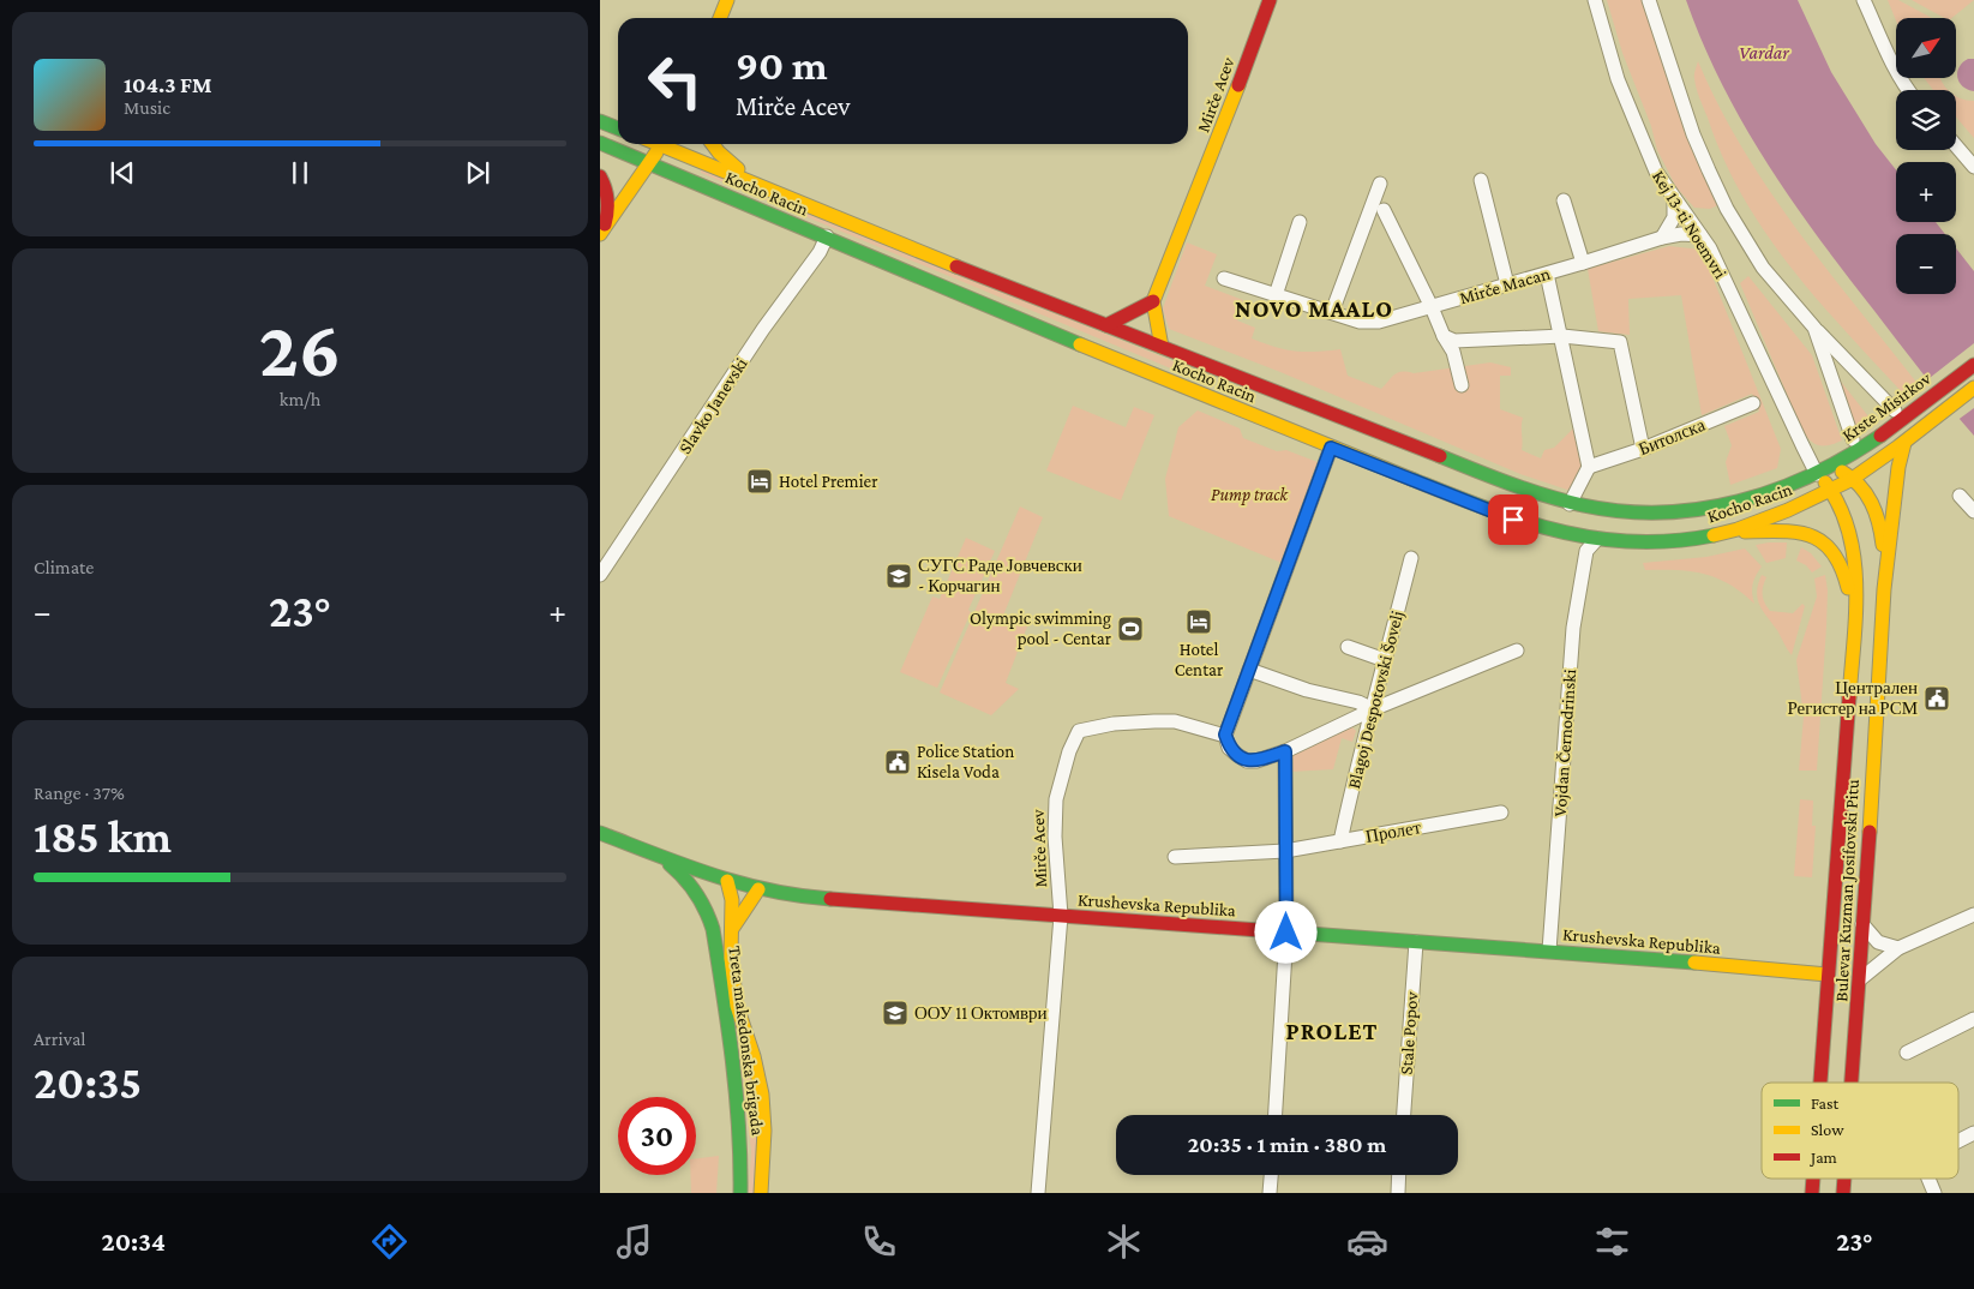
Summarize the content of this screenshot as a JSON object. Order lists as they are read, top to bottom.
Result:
{
  "streets": {
    "street": [
      "Mirče Acev",
      "Kocho Racin",
      "Kej 13-ti Noemvri",
      "Mirče Macan",
      "Slavko Janevski",
      "Krste Misirkov",
      "Битолска",
      "Blagoj Despotovski Šovelj",
      "Vojdan Černodrinski",
      "Пролет",
      "Bulevar Kuzman Josifovski Pitu",
      "Krushevska Republika",
      "Stale Popov",
      "Treta makedonska brigada"
    ]
  },
  "crossings": [
    ["Mirče Acev", "Krushevska Republika"],
    ["Kocho Racin", "Kej 13-ti Noemvri"],
    ["Kocho Racin", "Slavko Janevski"],
    ["Kocho Racin", "Krste Misirkov"],
    ["Kocho Racin", "Vojdan Černodrinski"],
    ["Kocho Racin", "Bulevar Kuzman Josifovski Pitu"],
    ["Kej 13-ti Noemvri", "Mirče Macan"],
    ["Kej 13-ti Noemvri", "Krste Misirkov"],
    ["Kej 13-ti Noemvri", "Bulevar Kuzman Josifovski Pitu"],
    ["Krste Misirkov", "Bulevar Kuzman Josifovski Pitu"],
    ["Blagoj Despotovski Šovelj", "Пролет"],
    ["Vojdan Černodrinski", "Krushevska Republika"],
    ["Bulevar Kuzman Josifovski Pitu", "Krushevska Republika"],
    ["Krushevska Republika", "Stale Popov"],
    ["Krushevska Republika", "Treta makedonska brigada"]
  ],
  "districts": ["NOVO MAALO", "PROLET"],
  "water": ["Vardar"],
  "parks": ["Pump track"],
  "places": {
    "hotel": ["Hotel Premier", "Hotel Centar"],
    "school or university": ["СУГС Раде Јовчевски - Корчагин", "ООУ 11 Октомври"],
    "sports": ["Olympic swimming pool - Centar"],
    "public building": ["Централен Регистер на РСМ", "Police Station Kisela Voda"]
  },
  "legend": ["Fast", "Slow", "Jam"],
  "north": "top right",
  "page": {
    "map_buttons": ["+", "−"],
    "turn": ["90 m", "Mirče Acev"],
    "song": ["104.3 FM", "Music"],
    "tile": [
      ["26", "km/h"],
      "Climate",
      ["Range · 37%", "185 km"],
      ["Arrival", "20:35"]
    ],
    "heat": ["−", "23°", "+"],
    "limit": "30",
    "trip": "20:35 · 1 min · 380 m",
    "tabs": ["20:34", "23°"]
  }
}
